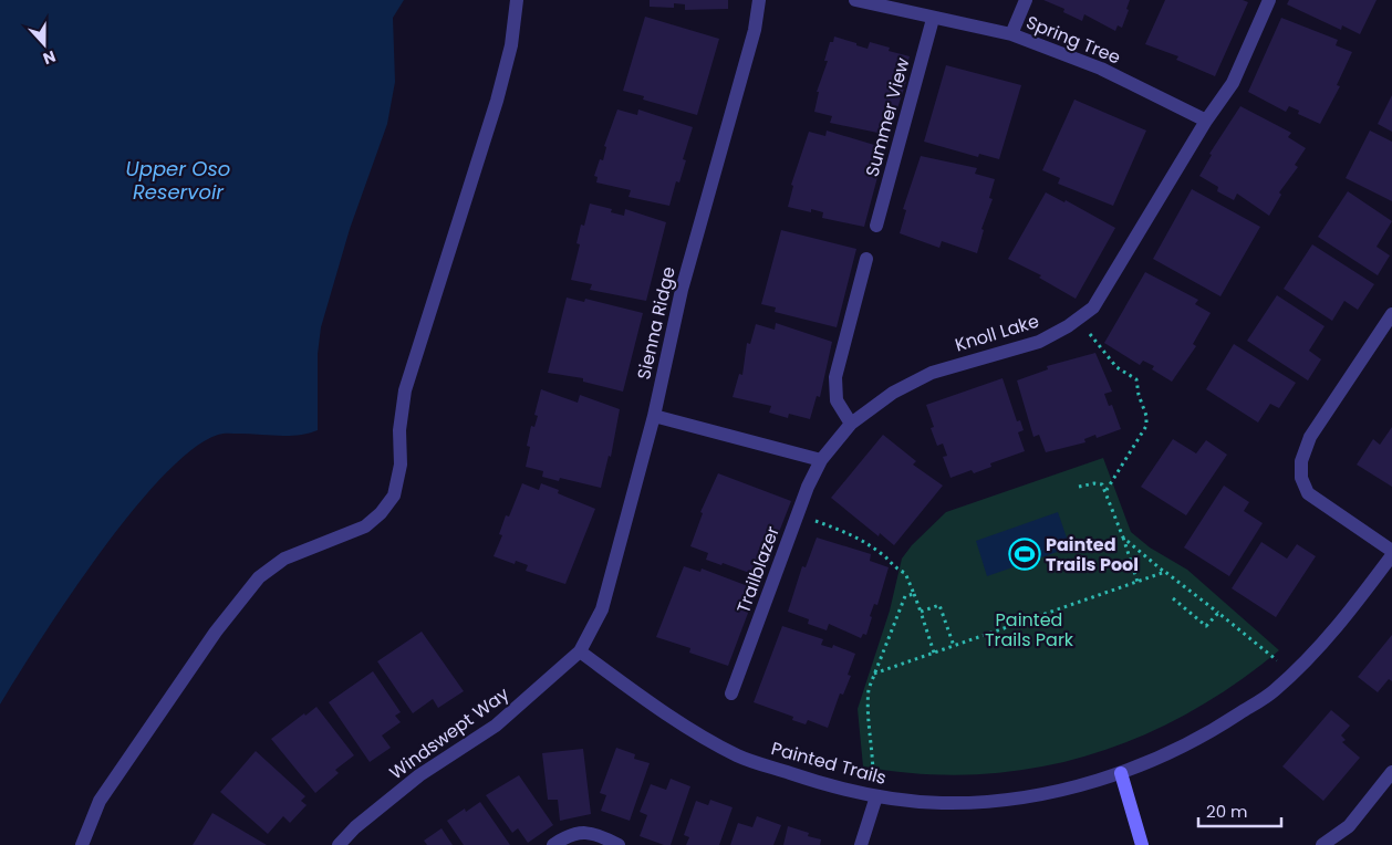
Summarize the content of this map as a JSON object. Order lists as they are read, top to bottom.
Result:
{
  "streets": {
    "street": [
      "Spring Tree",
      "Summer View",
      "Sienna Ridge",
      "Knoll Lake",
      "Trailblazer",
      "Windswept Way",
      "Painted Trails"
    ]
  },
  "crossings": [
    ["Spring Tree", "Summer View"],
    ["Spring Tree", "Knoll Lake"],
    ["Sienna Ridge", "Windswept Way"],
    ["Sienna Ridge", "Painted Trails"],
    ["Knoll Lake", "Trailblazer"],
    ["Windswept Way", "Painted Trails"]
  ],
  "water": ["Upper Oso Reservoir"],
  "parks": ["Painted Trails Park"],
  "places": {
    "sports": ["Painted Trails Pool"]
  },
  "scale_bar": "20 m",
  "north": "bottom"
}
